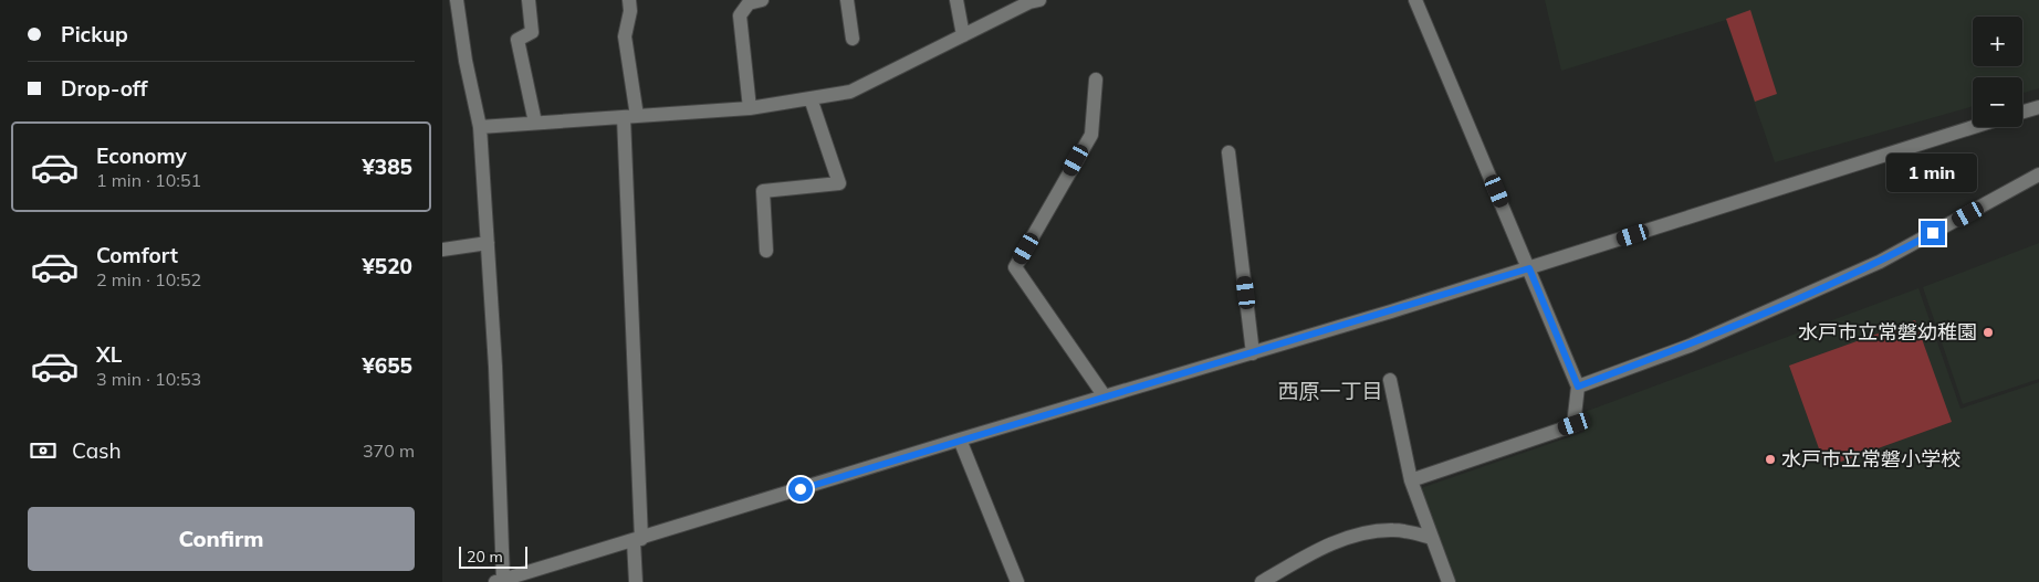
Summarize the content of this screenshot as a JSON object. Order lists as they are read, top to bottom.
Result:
{
  "districts": ["西原一丁目"],
  "places": ["水戸市立常磐幼稚園", "水戸市立常磐小学校"],
  "scale_bar": "20 m",
  "page": {
    "banner": ["Pickup", "Drop-off"],
    "map_buttons": ["+", "−"],
    "list": [
      {
        "name": "Economy",
        "note": "1 min · 10:51",
        "value": "¥385"
      },
      {
        "name": "Comfort",
        "note": "2 min · 10:52",
        "value": "¥520"
      },
      {
        "name": "XL",
        "note": "3 min · 10:53",
        "value": "¥655"
      }
    ],
    "bubble": "1 min",
    "pay": ["Cash", "370 m"],
    "buttons": "Confirm",
    "scale": "20 m"
  }
}
